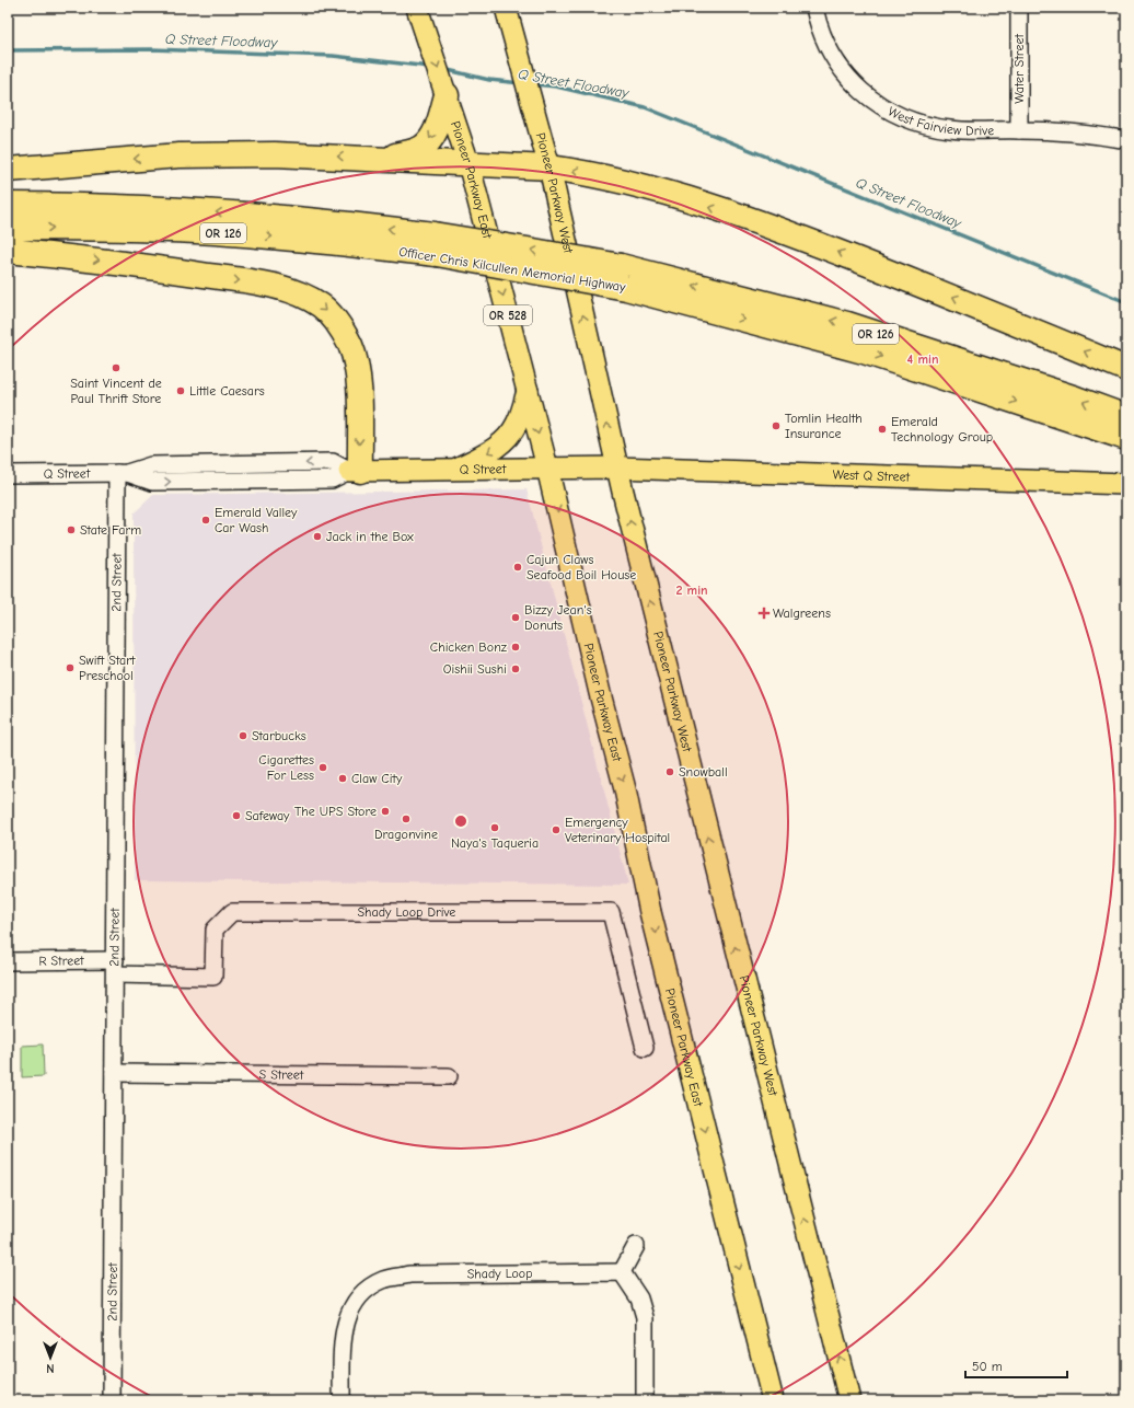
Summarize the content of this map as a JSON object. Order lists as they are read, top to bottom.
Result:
{
  "streets": {
    "highway": ["OR 126", "Officer Chris Kilcullen Memorial Highway"],
    "main road": [
      "Pioneer Parkway East",
      "Pioneer Parkway West",
      "OR 528",
      "Q Street",
      "West Q Street"
    ],
    "street": [
      "Water Street",
      "West Fairview Drive",
      "2nd Street",
      "Shady Loop Drive",
      "R Street",
      "S Street",
      "Shady Loop"
    ]
  },
  "crossings": [
    ["Water Street", "West Fairview Drive"],
    ["Pioneer Parkway East", "Q Street"],
    ["Pioneer Parkway West", "Q Street"],
    ["Pioneer Parkway West", "West Q Street"],
    ["Q Street", "West Q Street"],
    ["Q Street", "2nd Street"],
    ["2nd Street", "Shady Loop Drive"],
    ["2nd Street", "R Street"],
    ["2nd Street", "S Street"],
    ["Shady Loop Drive", "R Street"]
  ],
  "one_way": ["Pioneer Parkway East", "Pioneer Parkway West"],
  "water": ["Q Street Floodway"],
  "places": {
    "other": [
      "Saint Vincent de Paul Thrift Store",
      "Little Caesars",
      "Tomlin Health Insurance",
      "Emerald Technology Group",
      "Emerald Valley Car Wash",
      "State Farm",
      "Jack in the Box",
      "Cajun Claws Seafood Boil House",
      "Bizzy Jean's Donuts",
      "Chicken Bonz",
      "Swift Start Preschool",
      "Oishii Sushi",
      "Starbucks",
      "Cigarettes For Less",
      "Snowball",
      "Claw City",
      "The UPS Store",
      "Safeway",
      "Dragonvine",
      "Naya's Taqueria",
      "Emergency Veterinary Hospital"
    ],
    "health": ["Walgreens"]
  },
  "scale_bar": "50 m",
  "north": "bottom",
  "rings": ["4 min", "2 min"]
}
